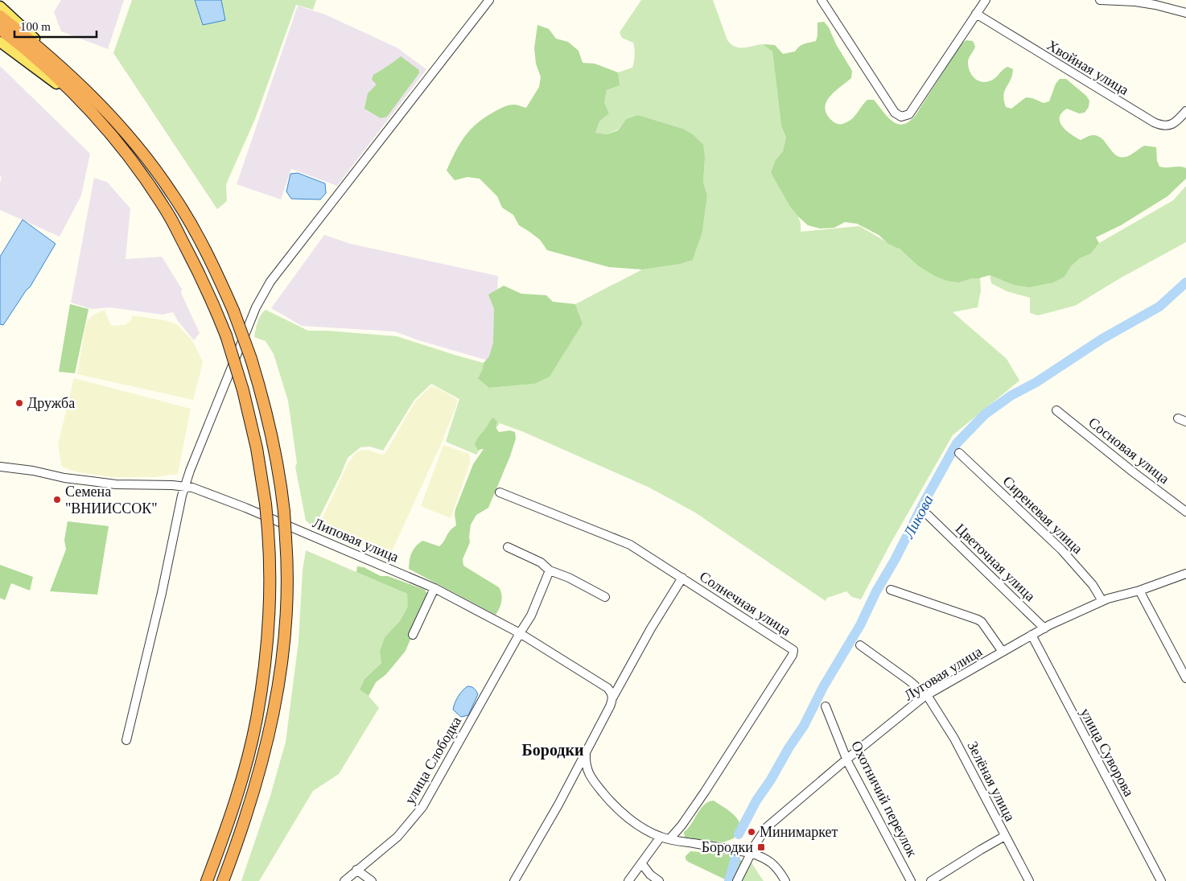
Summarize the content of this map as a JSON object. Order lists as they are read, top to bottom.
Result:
{
  "streets": {
    "street": [
      "Хвойная улица",
      "Сосновая улица",
      "Сиреневая улица",
      "Липовая улица",
      "Цветочная улица",
      "Солнечная улица",
      "Луговая улица",
      "улица Суворова",
      "улица Слободка",
      "Зелёная улица",
      "Охотничий переулок"
    ]
  },
  "crossings": [
    ["Сиреневая улица", "Луговая улица"],
    ["Липовая улица", "улица Слободка"],
    ["Цветочная улица", "Луговая улица"],
    ["Луговая улица", "улица Суворова"],
    ["Луговая улица", "Зелёная улица"],
    ["Луговая улица", "Охотничий переулок"]
  ],
  "districts": ["Бородки"],
  "water": ["Ликова"],
  "places": {
    "other": ["Дружба", "Семена \"ВНИИССОК\"", "Минимаркет"],
    "transit": ["Бородки"]
  },
  "scale_bar": "100 m"
}
